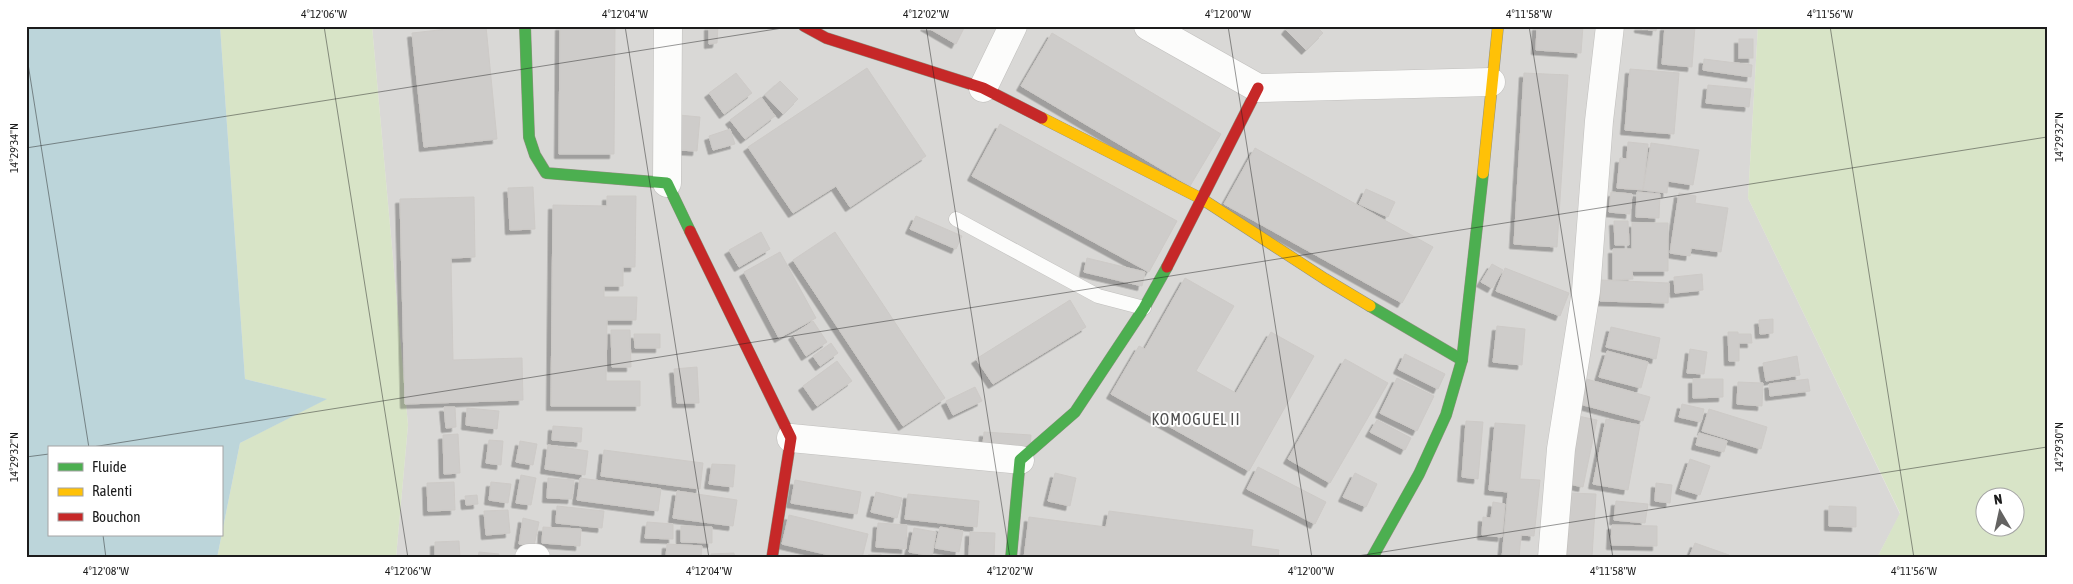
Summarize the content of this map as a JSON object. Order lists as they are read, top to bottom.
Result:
{
  "districts": ["KOMOGUEL II"],
  "legend": ["Fluide", "Ralenti", "Bouchon"],
  "north": "top",
  "coordinates": [
    "4°12'06\"W",
    "4°12'04\"W",
    "4°12'02\"W",
    "4°12'00\"W",
    "4°11'58\"W",
    "4°11'56\"W",
    "14°29'32\"N",
    "14°29'34\"N",
    "14°29'30\"N",
    "4°12'08\"W"
  ]
}
